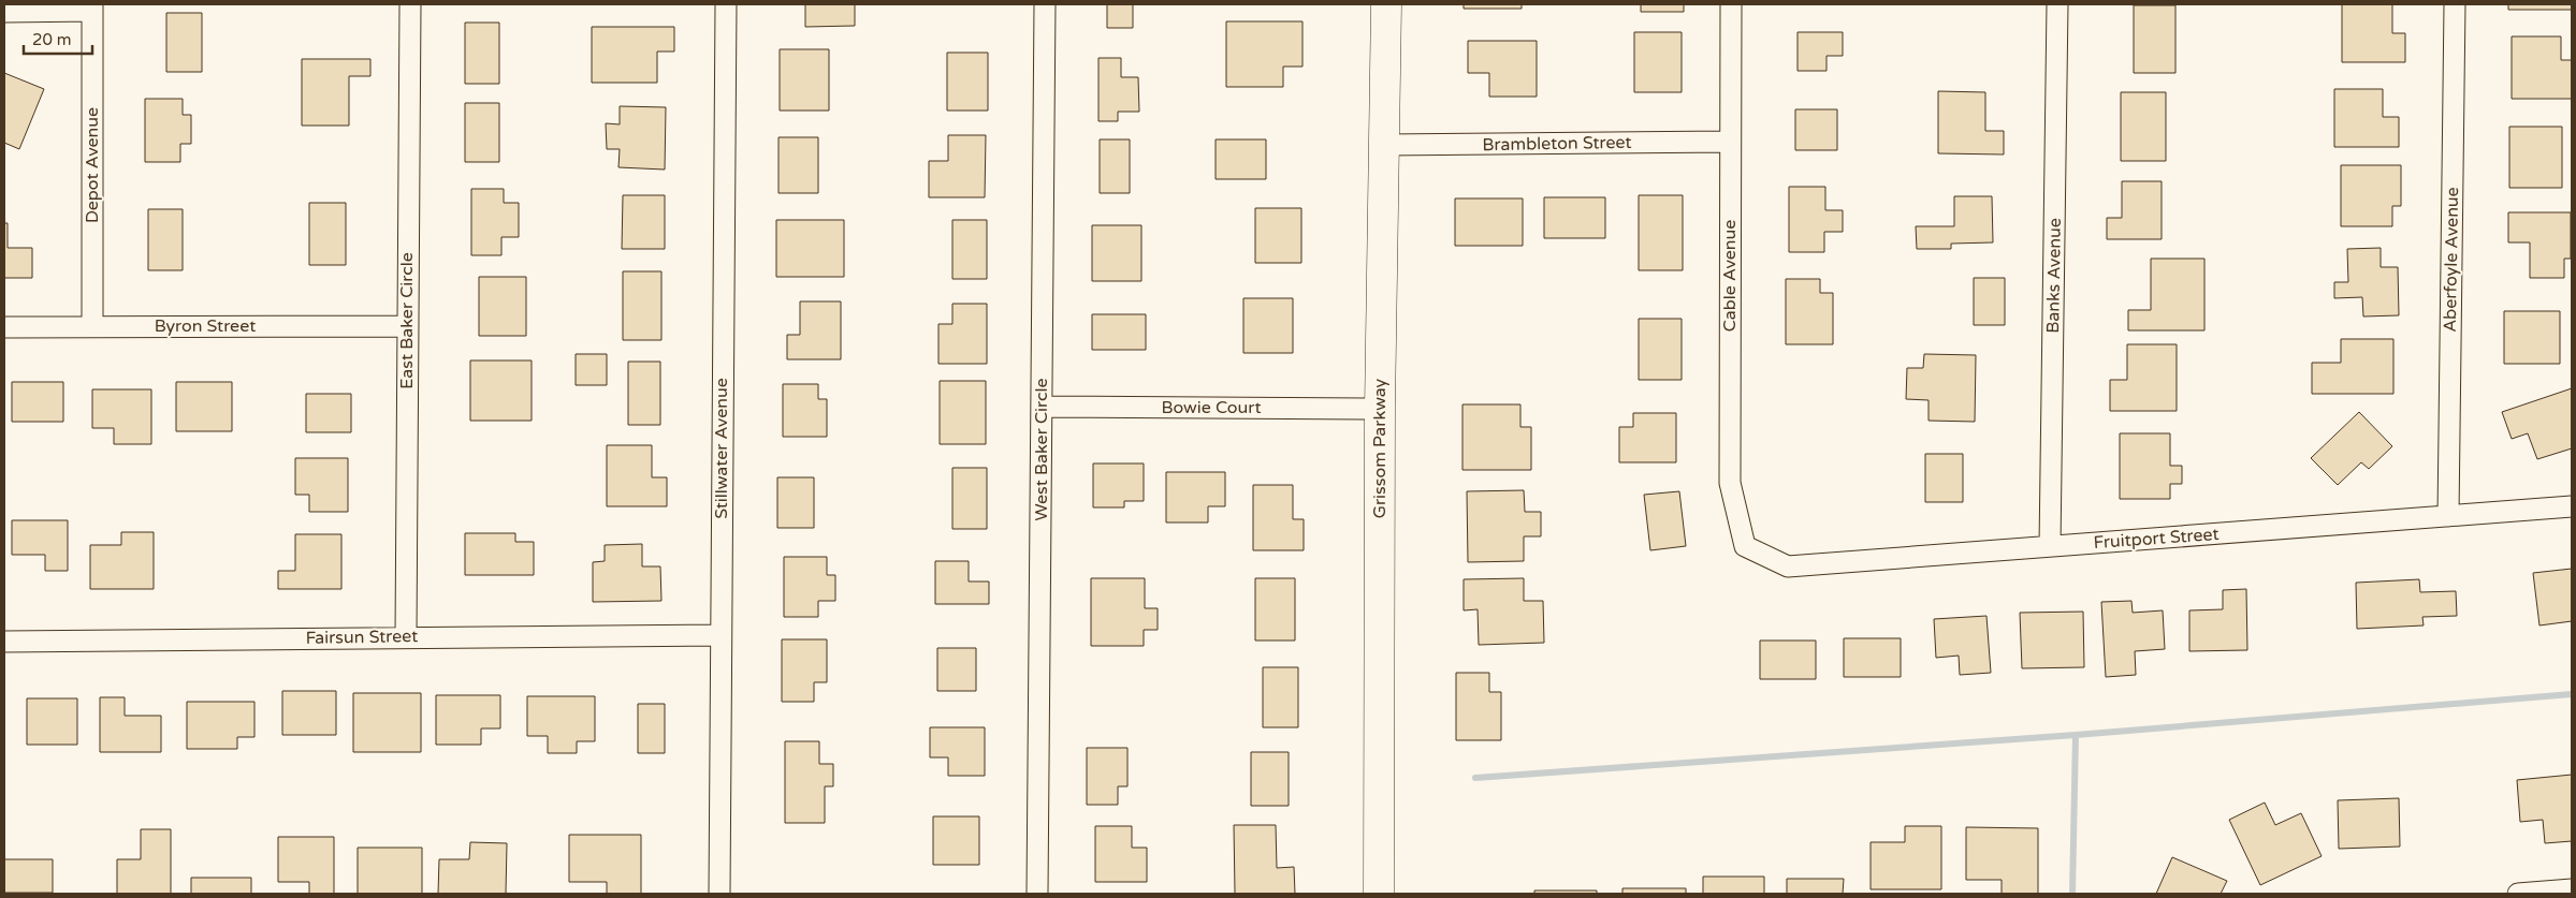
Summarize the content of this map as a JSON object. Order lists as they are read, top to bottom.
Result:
{
  "streets": {
    "main road": ["Grissom Parkway"],
    "street": [
      "Brambleton Street",
      "Depot Avenue",
      "Aberfoyle Avenue",
      "Cable Avenue",
      "Banks Avenue",
      "East Baker Circle",
      "Byron Street",
      "Bowie Court",
      "Stillwater Avenue",
      "West Baker Circle",
      "Fruitport Street",
      "Fairsun Street"
    ]
  },
  "crossings": [
    ["Brambleton Street", "Cable Avenue"],
    ["Brambleton Street", "Grissom Parkway"],
    ["Depot Avenue", "Byron Street"],
    ["Aberfoyle Avenue", "Fruitport Street"],
    ["Cable Avenue", "Fruitport Street"],
    ["Banks Avenue", "Fruitport Street"],
    ["East Baker Circle", "Byron Street"],
    ["East Baker Circle", "Fairsun Street"],
    ["Bowie Court", "Grissom Parkway"],
    ["Bowie Court", "West Baker Circle"],
    ["Stillwater Avenue", "Fairsun Street"]
  ],
  "scale_bar": "20 m"
}
